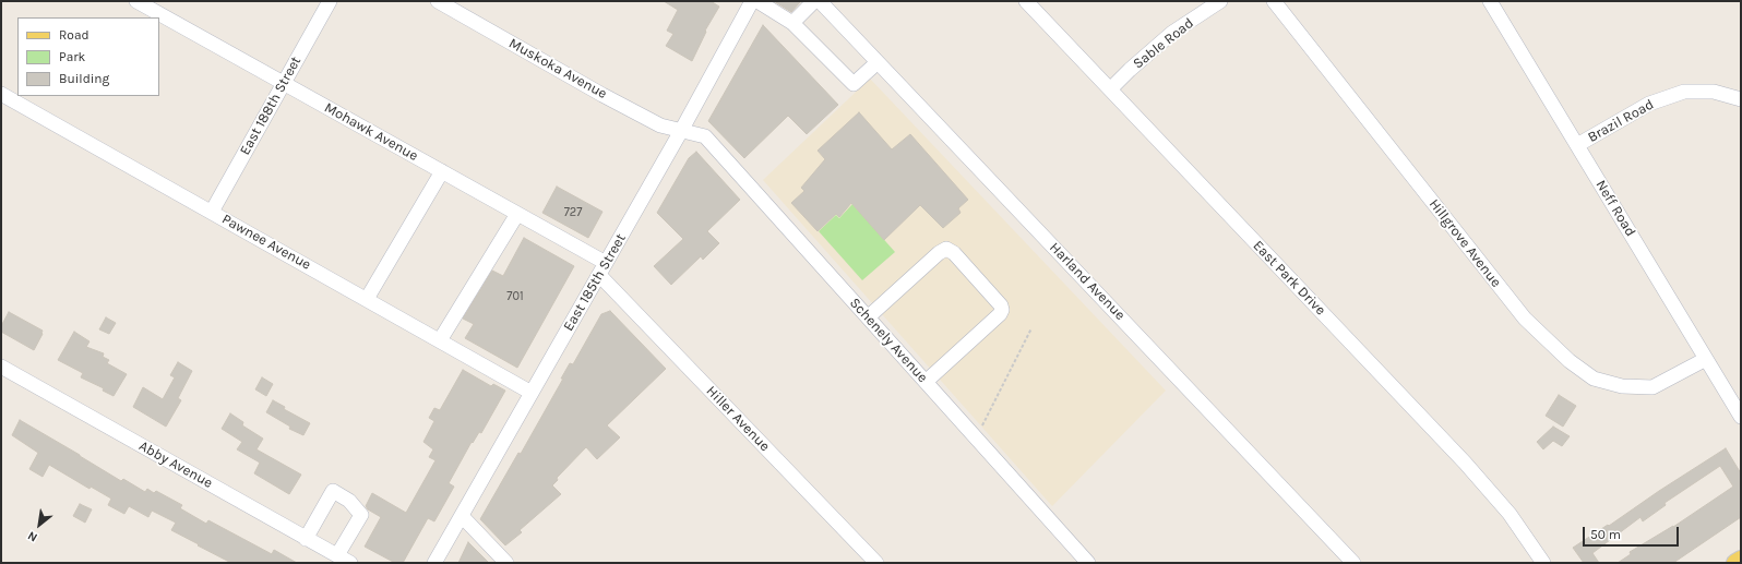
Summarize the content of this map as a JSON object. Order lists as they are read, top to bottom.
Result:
{
  "streets": {
    "street": [
      "Sable Road",
      "Muskoka Avenue",
      "East 188th Street",
      "Brazil Road",
      "Mohawk Avenue",
      "Neff Road",
      "Pawnee Avenue",
      "Hillgrove Avenue",
      "East Park Drive",
      "Harland Avenue",
      "East 185th Street",
      "Schenely Avenue",
      "Hiller Avenue",
      "Abby Avenue"
    ]
  },
  "crossings": [
    ["Sable Road", "East Park Drive"],
    ["Muskoka Avenue", "East 185th Street"],
    ["Muskoka Avenue", "Schenely Avenue"],
    ["East 188th Street", "Mohawk Avenue"],
    ["East 188th Street", "Pawnee Avenue"],
    ["Brazil Road", "Neff Road"],
    ["Mohawk Avenue", "East 185th Street"],
    ["Mohawk Avenue", "Hiller Avenue"],
    ["Neff Road", "Hillgrove Avenue"],
    ["Pawnee Avenue", "East 185th Street"],
    ["East 185th Street", "Schenely Avenue"],
    ["East 185th Street", "Hiller Avenue"]
  ],
  "house_numbers": ["727", "701"],
  "legend": ["Road", "Park", "Building"],
  "scale_bar": "50 m",
  "north": "bottom left"
}
